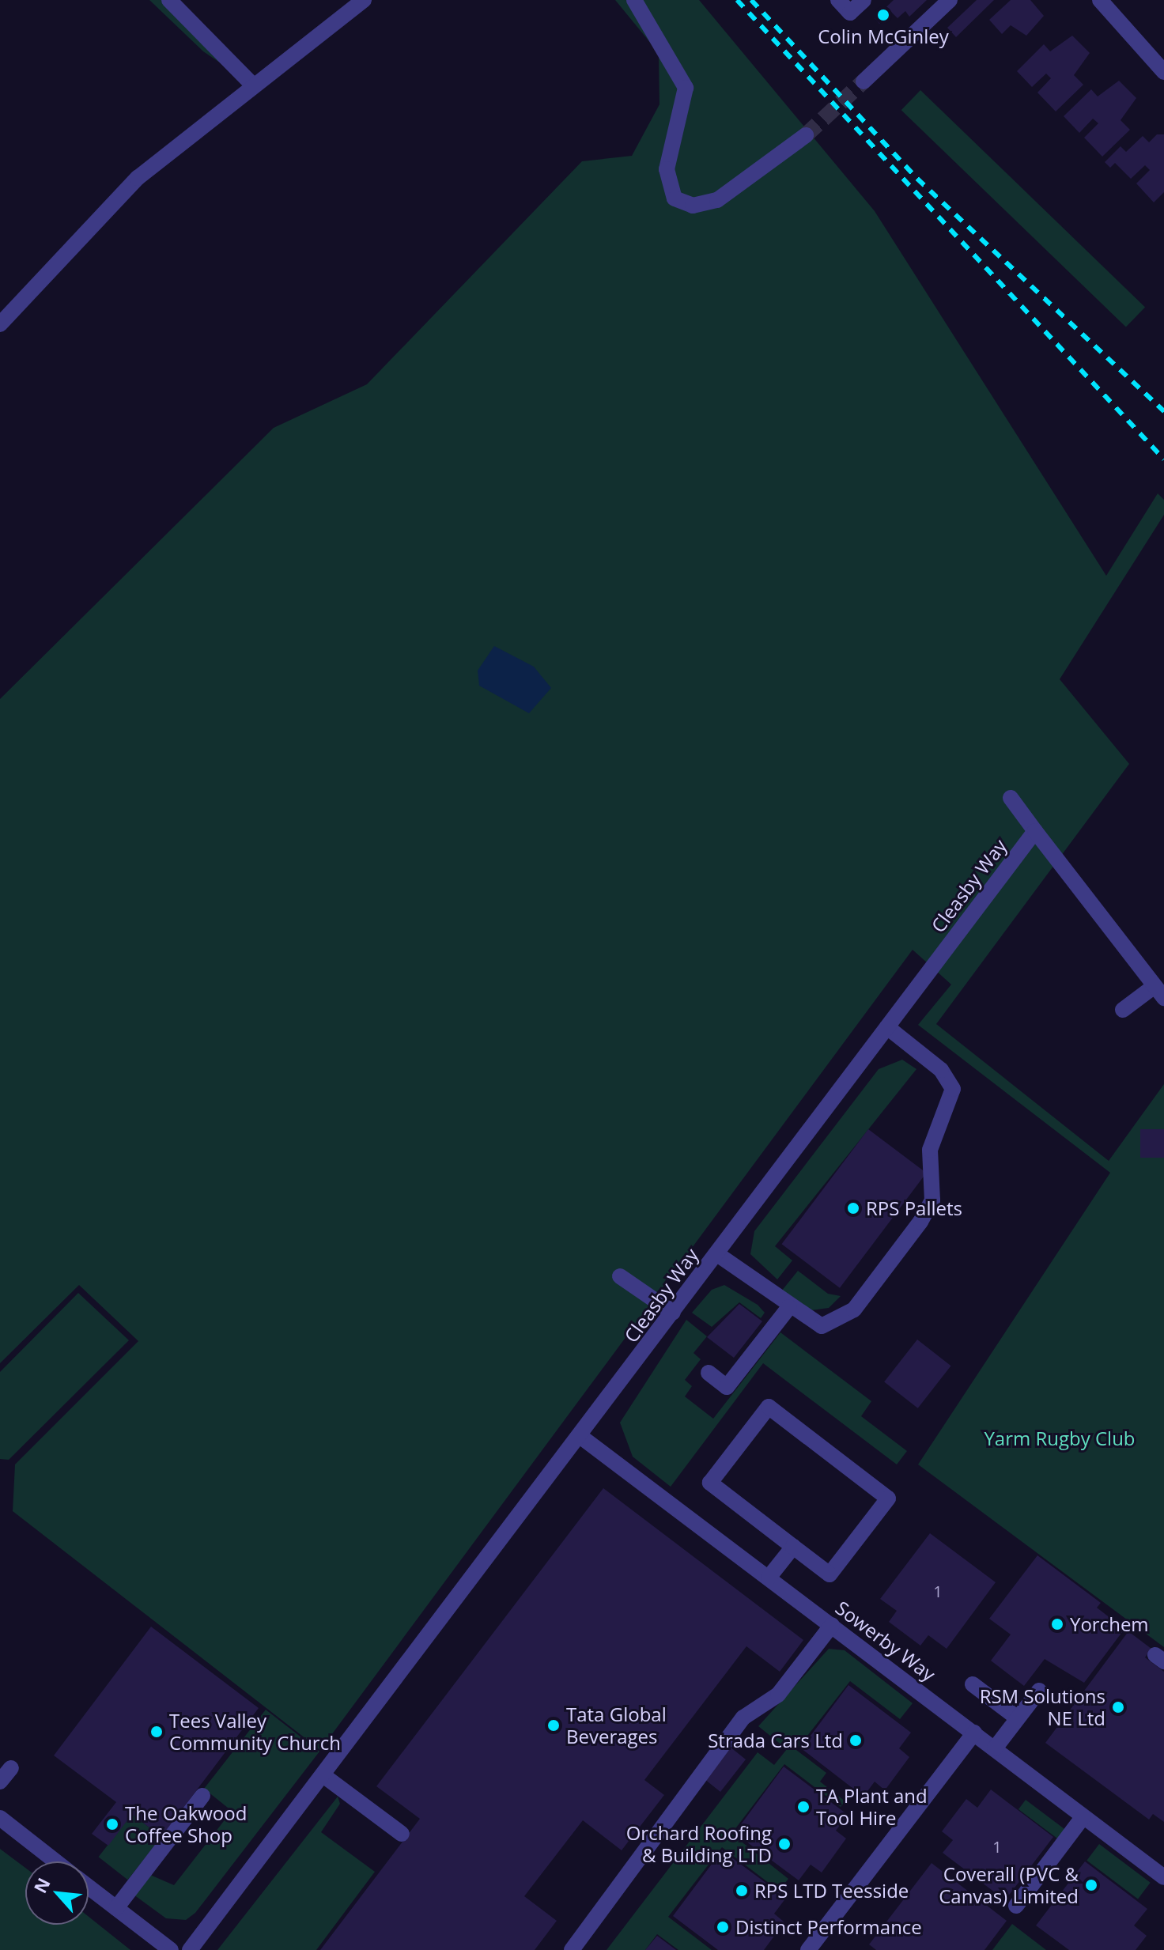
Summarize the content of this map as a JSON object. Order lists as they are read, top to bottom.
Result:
{
  "streets": {
    "street": ["Cleasby Way", "Sowerby Way"]
  },
  "crossings": [
    ["Cleasby Way", "Sowerby Way"]
  ],
  "parks": ["Yarm Rugby Club"],
  "places": [
    "Colin McGinley",
    "RPS Pallets",
    "Yorchem",
    "RSM Solutions NE Ltd",
    "Tata Global Beverages",
    "Tees Valley Community Church",
    "Strada Cars Ltd",
    "TA Plant and Tool Hire",
    "The Oakwood Coffee Shop",
    "Orchard Roofing & Building LTD",
    "Coverall (PVC & Canvas) Limited",
    "RPS LTD Teesside",
    "Distinct Performance"
  ],
  "house_numbers": ["1", "1"],
  "north": "top left"
}
